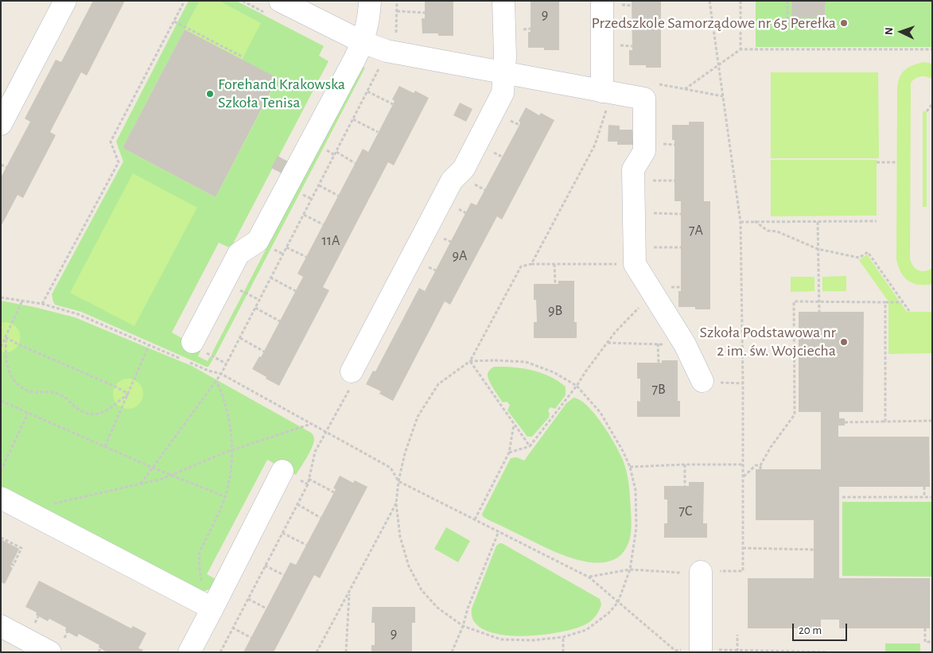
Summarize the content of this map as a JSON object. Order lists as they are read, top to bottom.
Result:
{
  "places": ["Przedszkole Samorządowe nr 65 Perełka", "Forehand Krakowska Szkoła Tenisa", "Szkoła Podstawowa nr 2 im. św. Wojciecha"],
  "house_numbers": [
    "9",
    "7A",
    "11A",
    "9A",
    "9B",
    "7B",
    "7C",
    "9"
  ],
  "scale_bar": "20 m",
  "north": "left"
}
